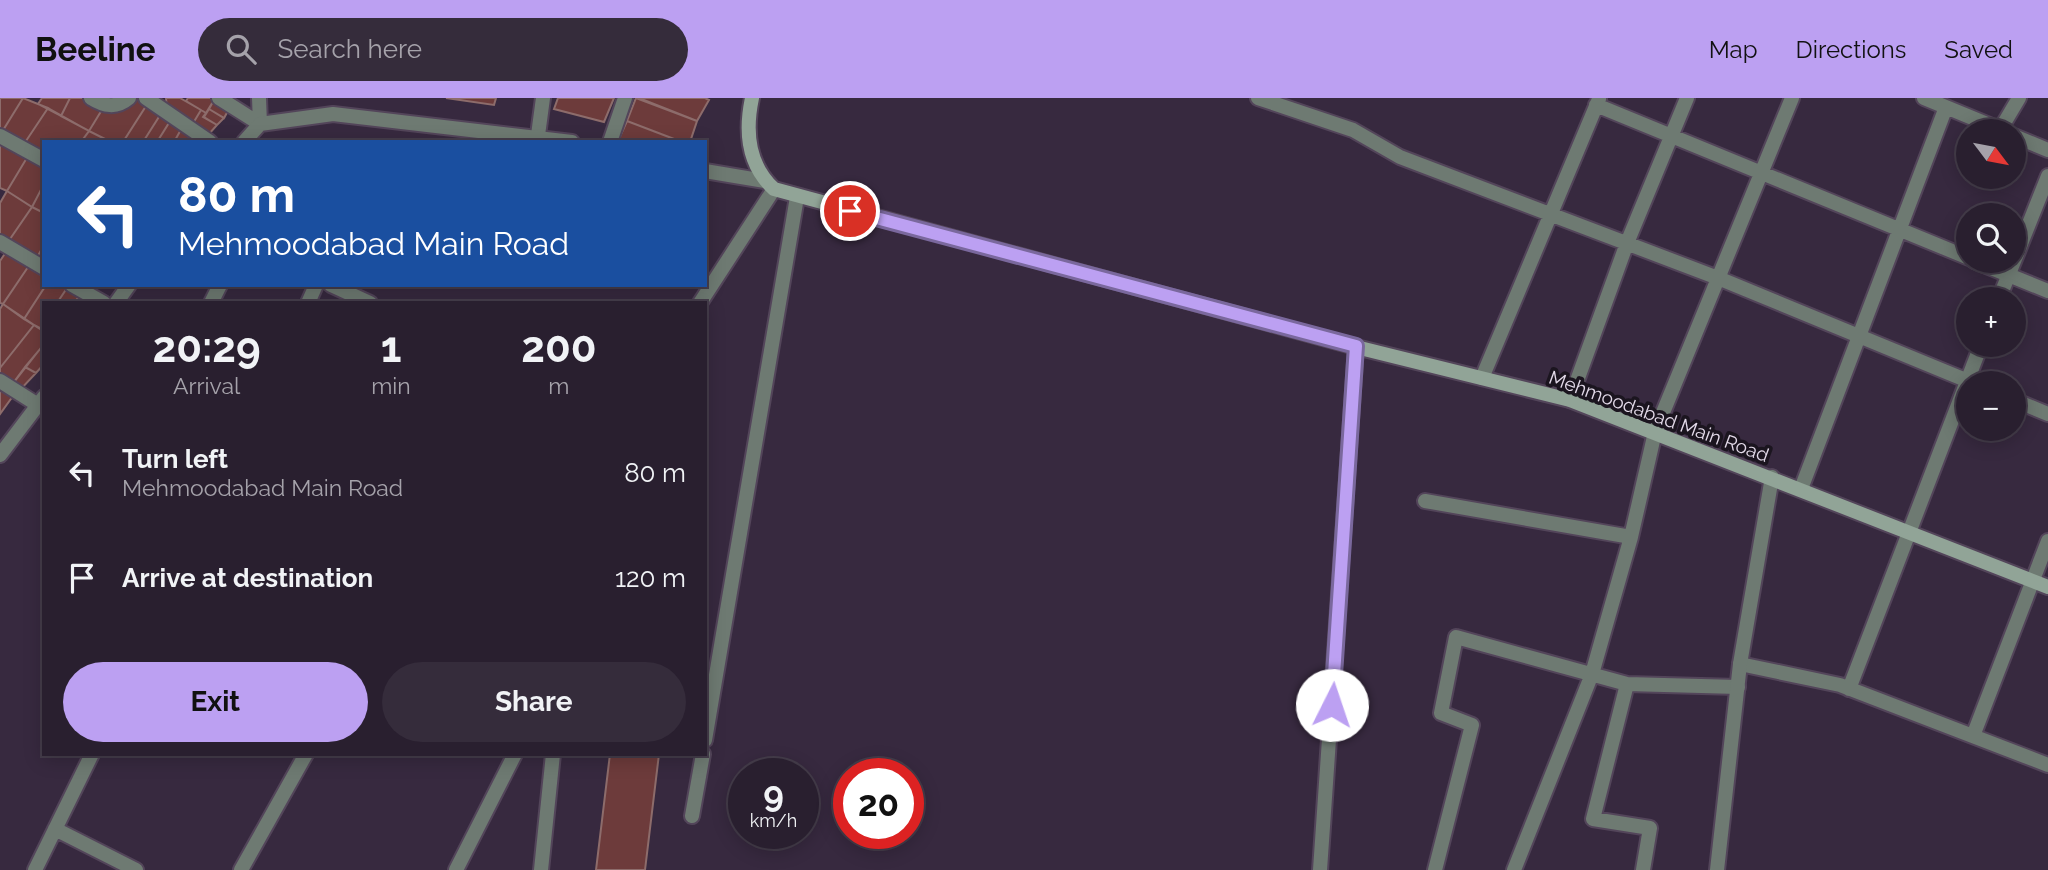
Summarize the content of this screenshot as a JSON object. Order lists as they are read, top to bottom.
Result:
{
  "streets": {
    "main road": ["Mehmoodabad Main Road"]
  },
  "north": "bottom right",
  "page": {
    "header": "Beeline",
    "search": "Search here",
    "nav": ["Map", "Directions", "Saved"],
    "map_buttons": ["+", "−"],
    "turn": ["80 m", "Mehmoodabad Main Road"],
    "eta": [
      "20:29",
      "Arrival",
      "1",
      "min",
      "200",
      "m"
    ],
    "list": [
      {
        "name": "Turn left",
        "note": "Mehmoodabad Main Road",
        "value": "80 m"
      },
      {
        "name": "Arrive at destination",
        "value": "120 m"
      }
    ],
    "buttons": ["Exit", "Share"],
    "speed": "9 km/h",
    "limit": "20"
  }
}
